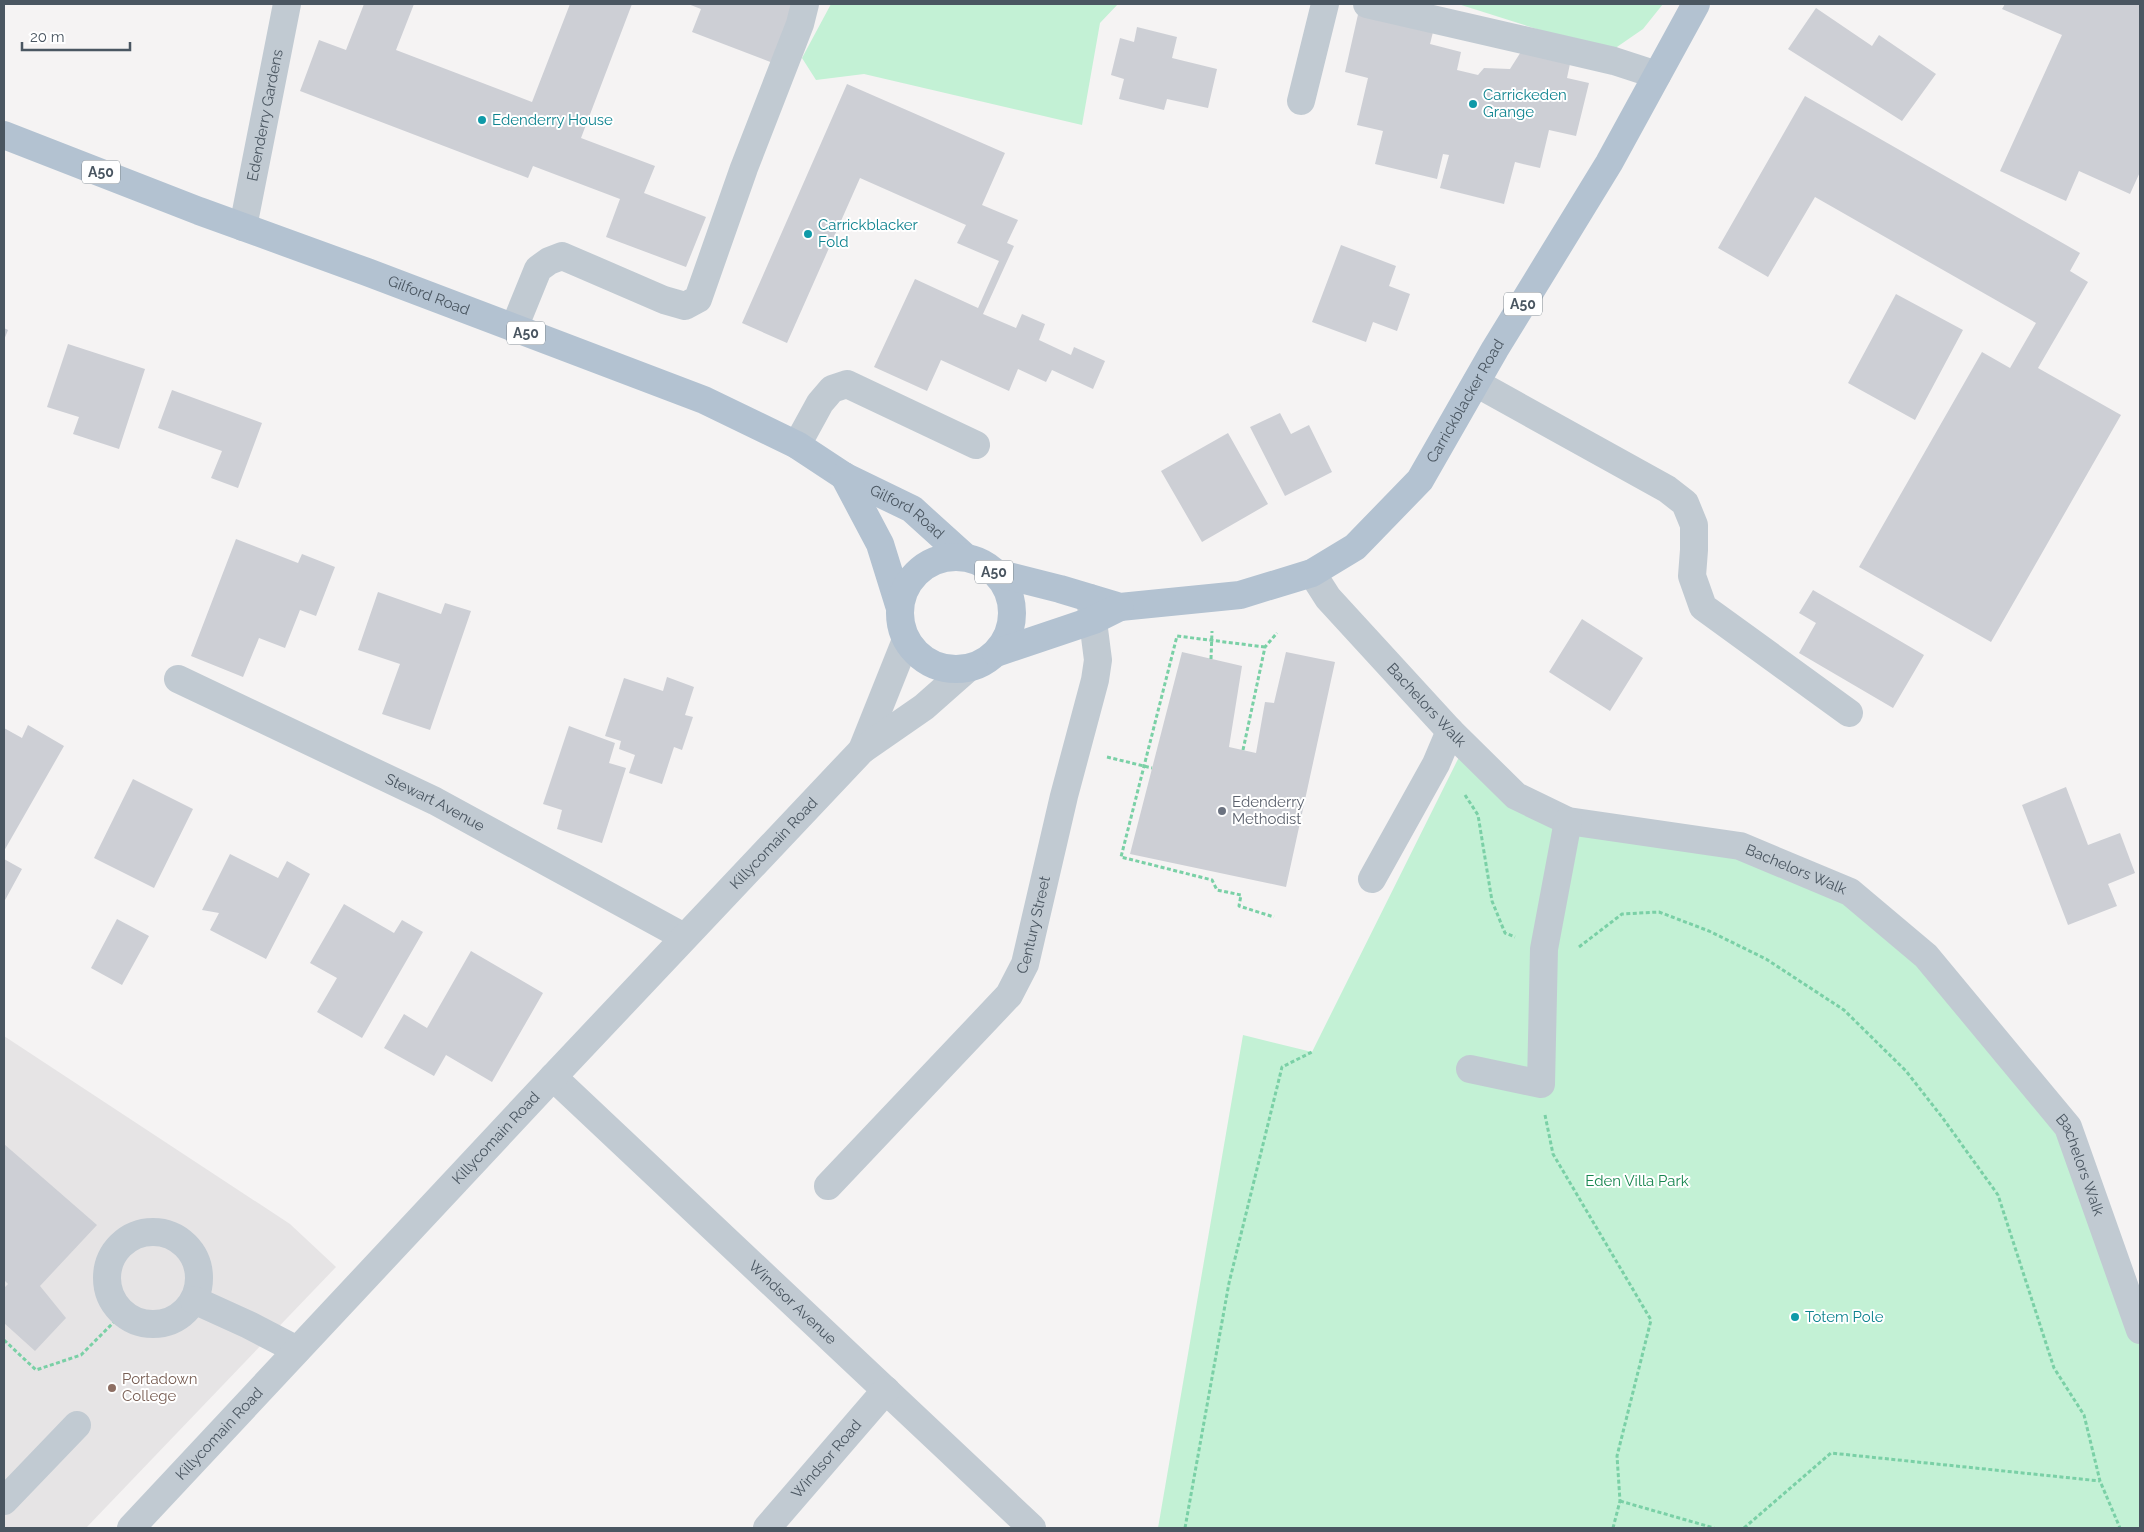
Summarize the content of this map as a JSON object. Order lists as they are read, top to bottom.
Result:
{
  "streets": {
    "main road": ["A50", "Gilford Road", "Carrickblacker Road"],
    "street": [
      "Edenderry Gardens",
      "Bachelors Walk",
      "Stewart Avenue",
      "Killycomain Road",
      "Century Street",
      "Windsor Avenue",
      "Windsor Road"
    ]
  },
  "crossings": [
    ["Edenderry Gardens", "Gilford Road"],
    ["A50", "Gilford Road"],
    ["A50", "Carrickblacker Road"],
    ["A50", "Killycomain Road"],
    ["A50", "Century Street"],
    ["Gilford Road", "Carrickblacker Road"],
    ["Gilford Road", "Killycomain Road"],
    ["Carrickblacker Road", "Bachelors Walk"],
    ["Carrickblacker Road", "Killycomain Road"],
    ["Carrickblacker Road", "Century Street"],
    ["Stewart Avenue", "Killycomain Road"],
    ["Killycomain Road", "Windsor Avenue"],
    ["Windsor Avenue", "Windsor Road"]
  ],
  "parks": ["Eden Villa Park"],
  "places": [
    "Carrickeden Grange",
    "Edenderry House",
    "Carrickblacker Fold",
    "Edenderry Methodist",
    "Totem Pole",
    "Portadown College"
  ],
  "scale_bar": "20 m"
}
